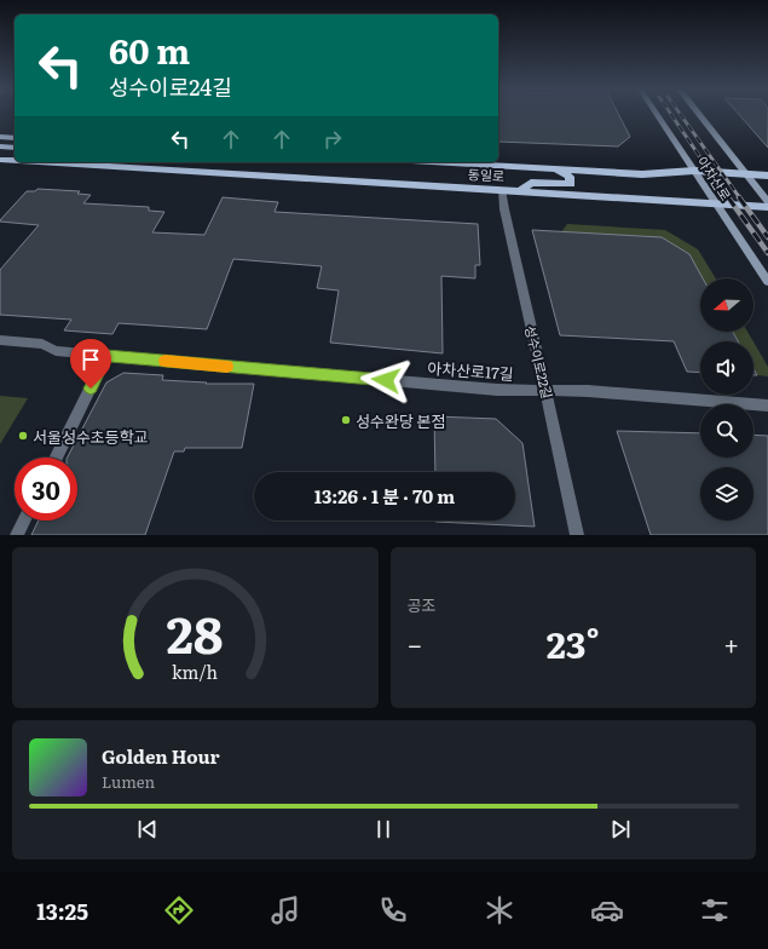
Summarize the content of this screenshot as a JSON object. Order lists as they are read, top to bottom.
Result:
{
  "streets": {
    "main road": ["동일로", "아차산로"],
    "street": ["성수이로22길", "아차산로17길"]
  },
  "crossings": [
    ["동일로", "아차산로"],
    ["동일로", "성수이로22길"],
    ["성수이로22길", "아차산로17길"]
  ],
  "places": ["성수완당 본점", "서울성수초등학교"],
  "north": "left",
  "page": {
    "turn": ["60 m", "성수이로24길"],
    "limit": "30",
    "trip": "13:26 · 1 분 · 70 m",
    "tile": "공조",
    "heat": ["−", "23°", "+"],
    "song": ["Golden Hour", "Lumen"],
    "tabs": "13:25",
    "gauge": ["28", "km/h"]
  }
}
